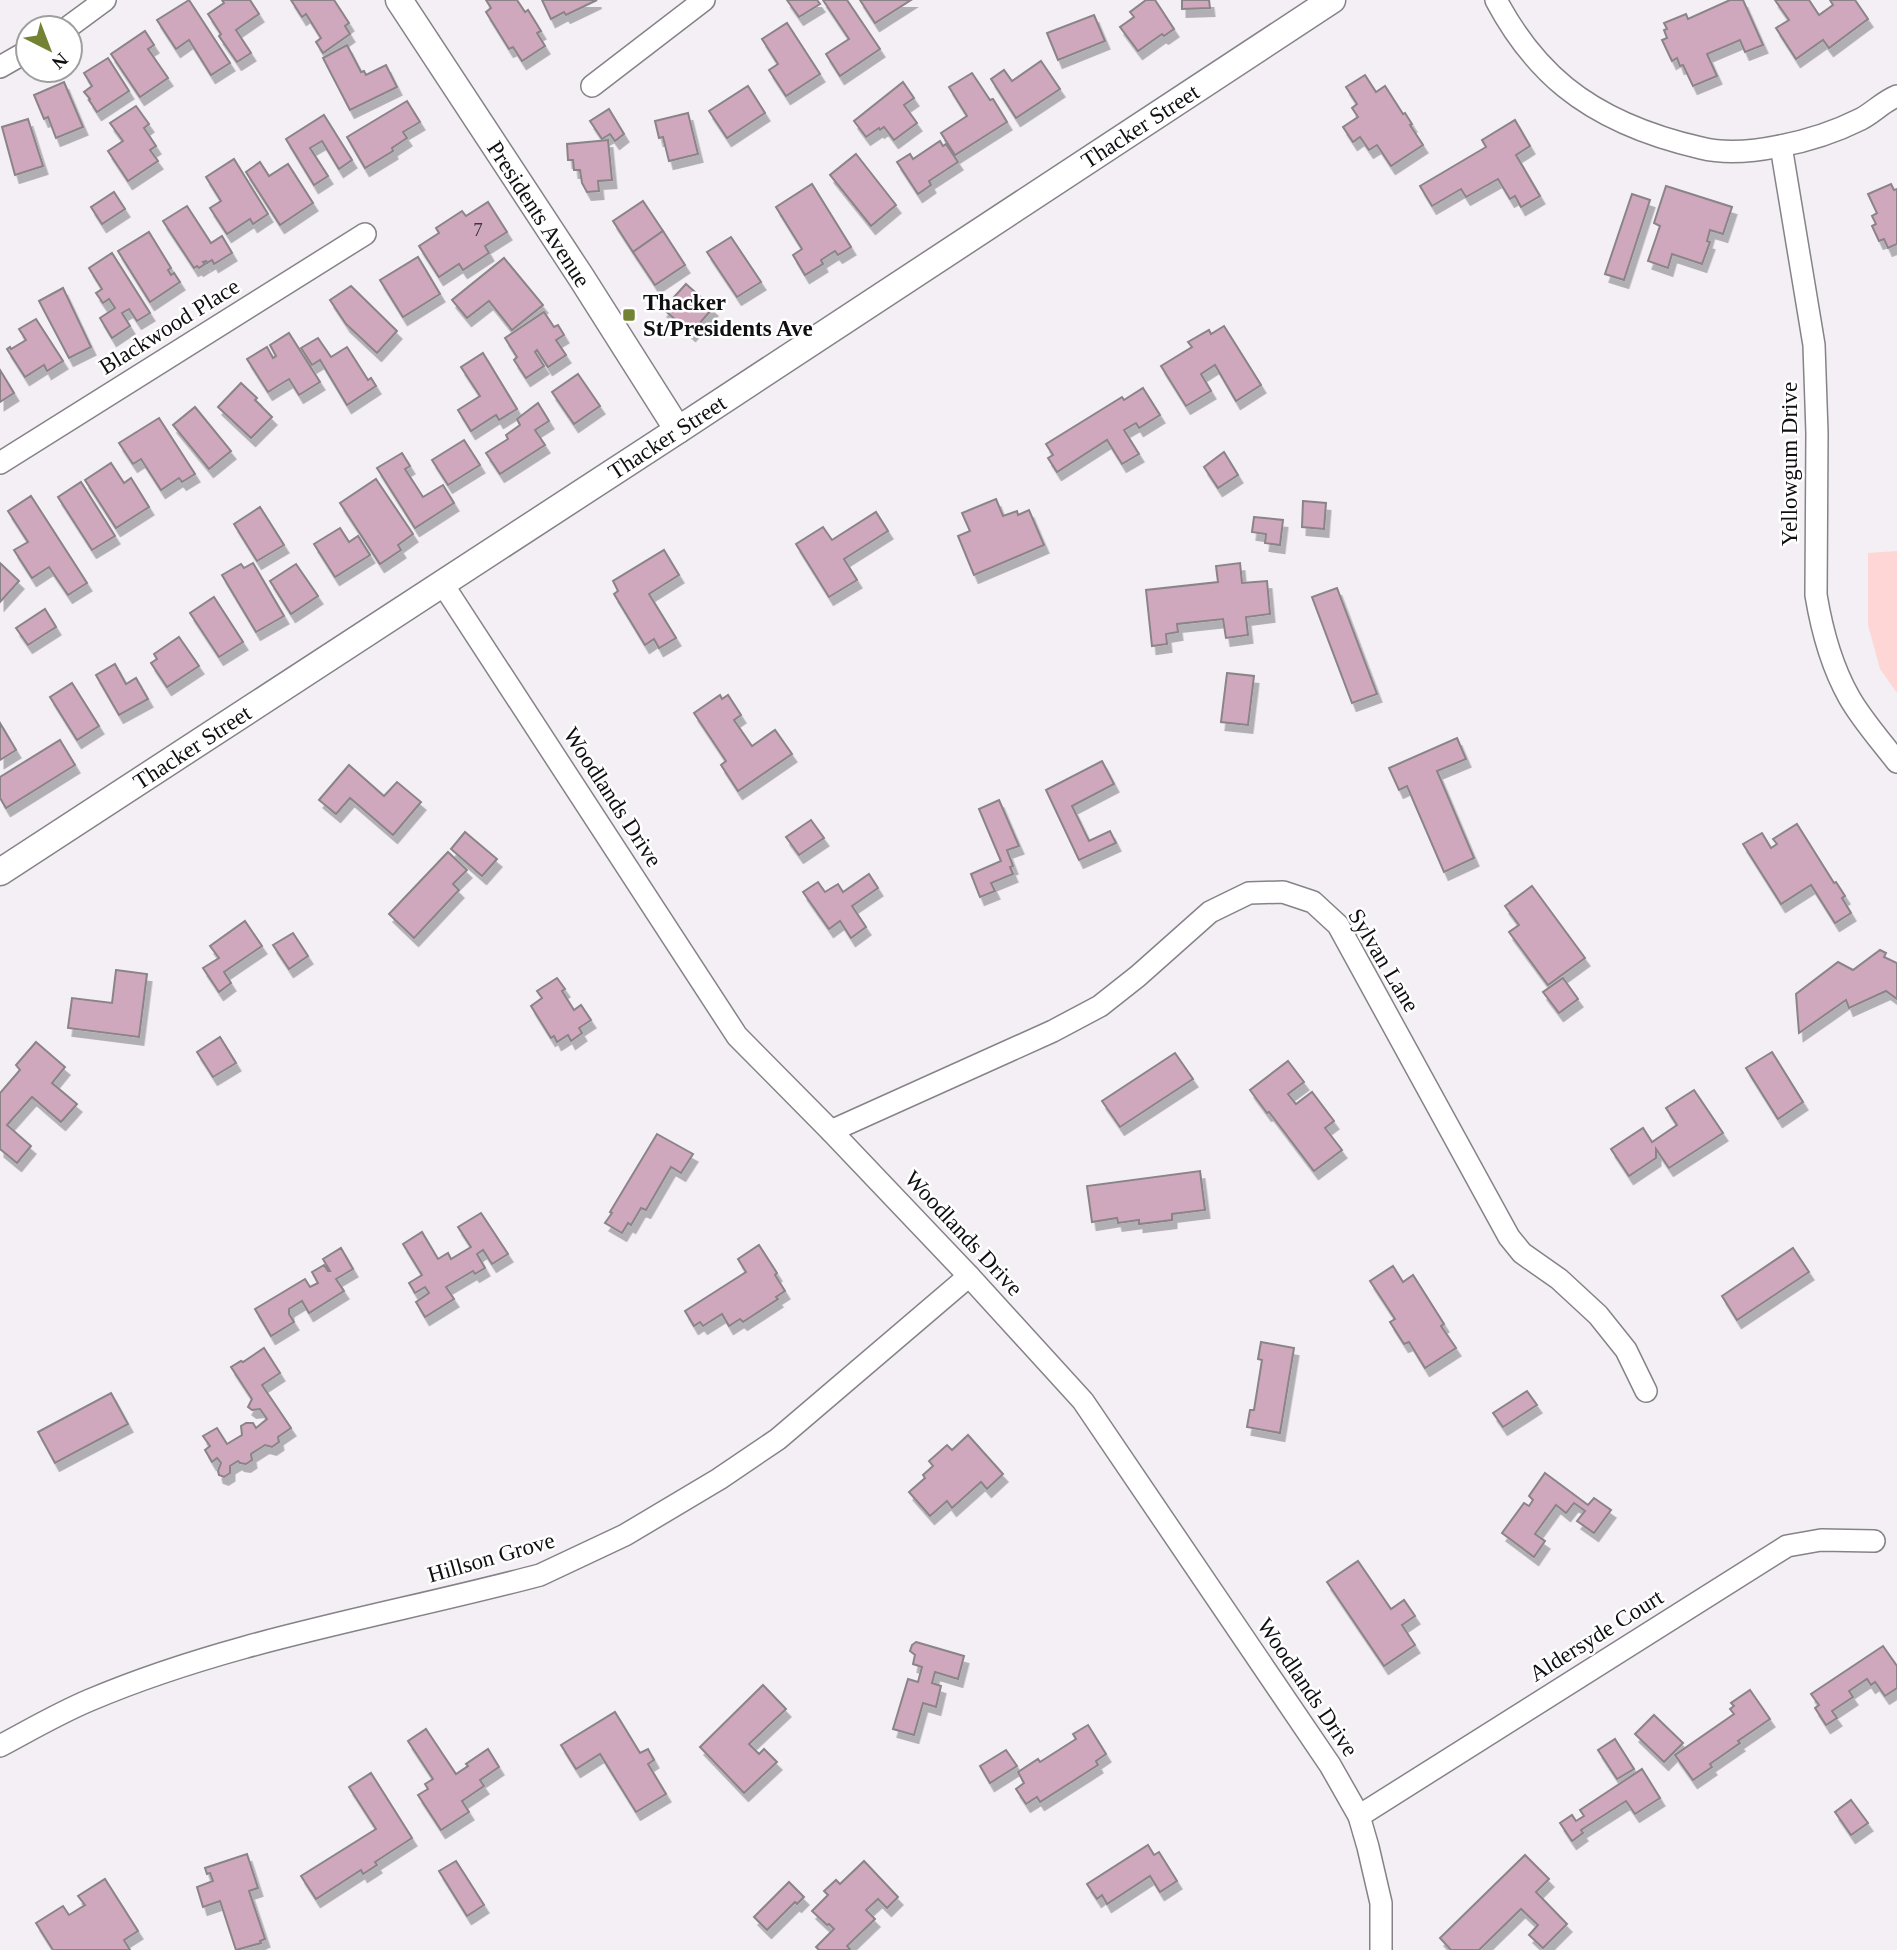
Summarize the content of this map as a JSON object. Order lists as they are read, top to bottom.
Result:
{
  "streets": {
    "street": [
      "Thacker Street",
      "Presidents Avenue",
      "Blackwood Place",
      "Yellowgum Drive",
      "Woodlands Drive",
      "Sylvan Lane",
      "Hillson Grove",
      "Aldersyde Court"
    ]
  },
  "crossings": [
    ["Thacker Street", "Presidents Avenue"],
    ["Thacker Street", "Woodlands Drive"],
    ["Woodlands Drive", "Sylvan Lane"],
    ["Woodlands Drive", "Hillson Grove"],
    ["Woodlands Drive", "Aldersyde Court"]
  ],
  "places": {
    "transit": ["Thacker St/Presidents Ave"]
  },
  "house_numbers": ["7"],
  "north": "bottom right"
}
